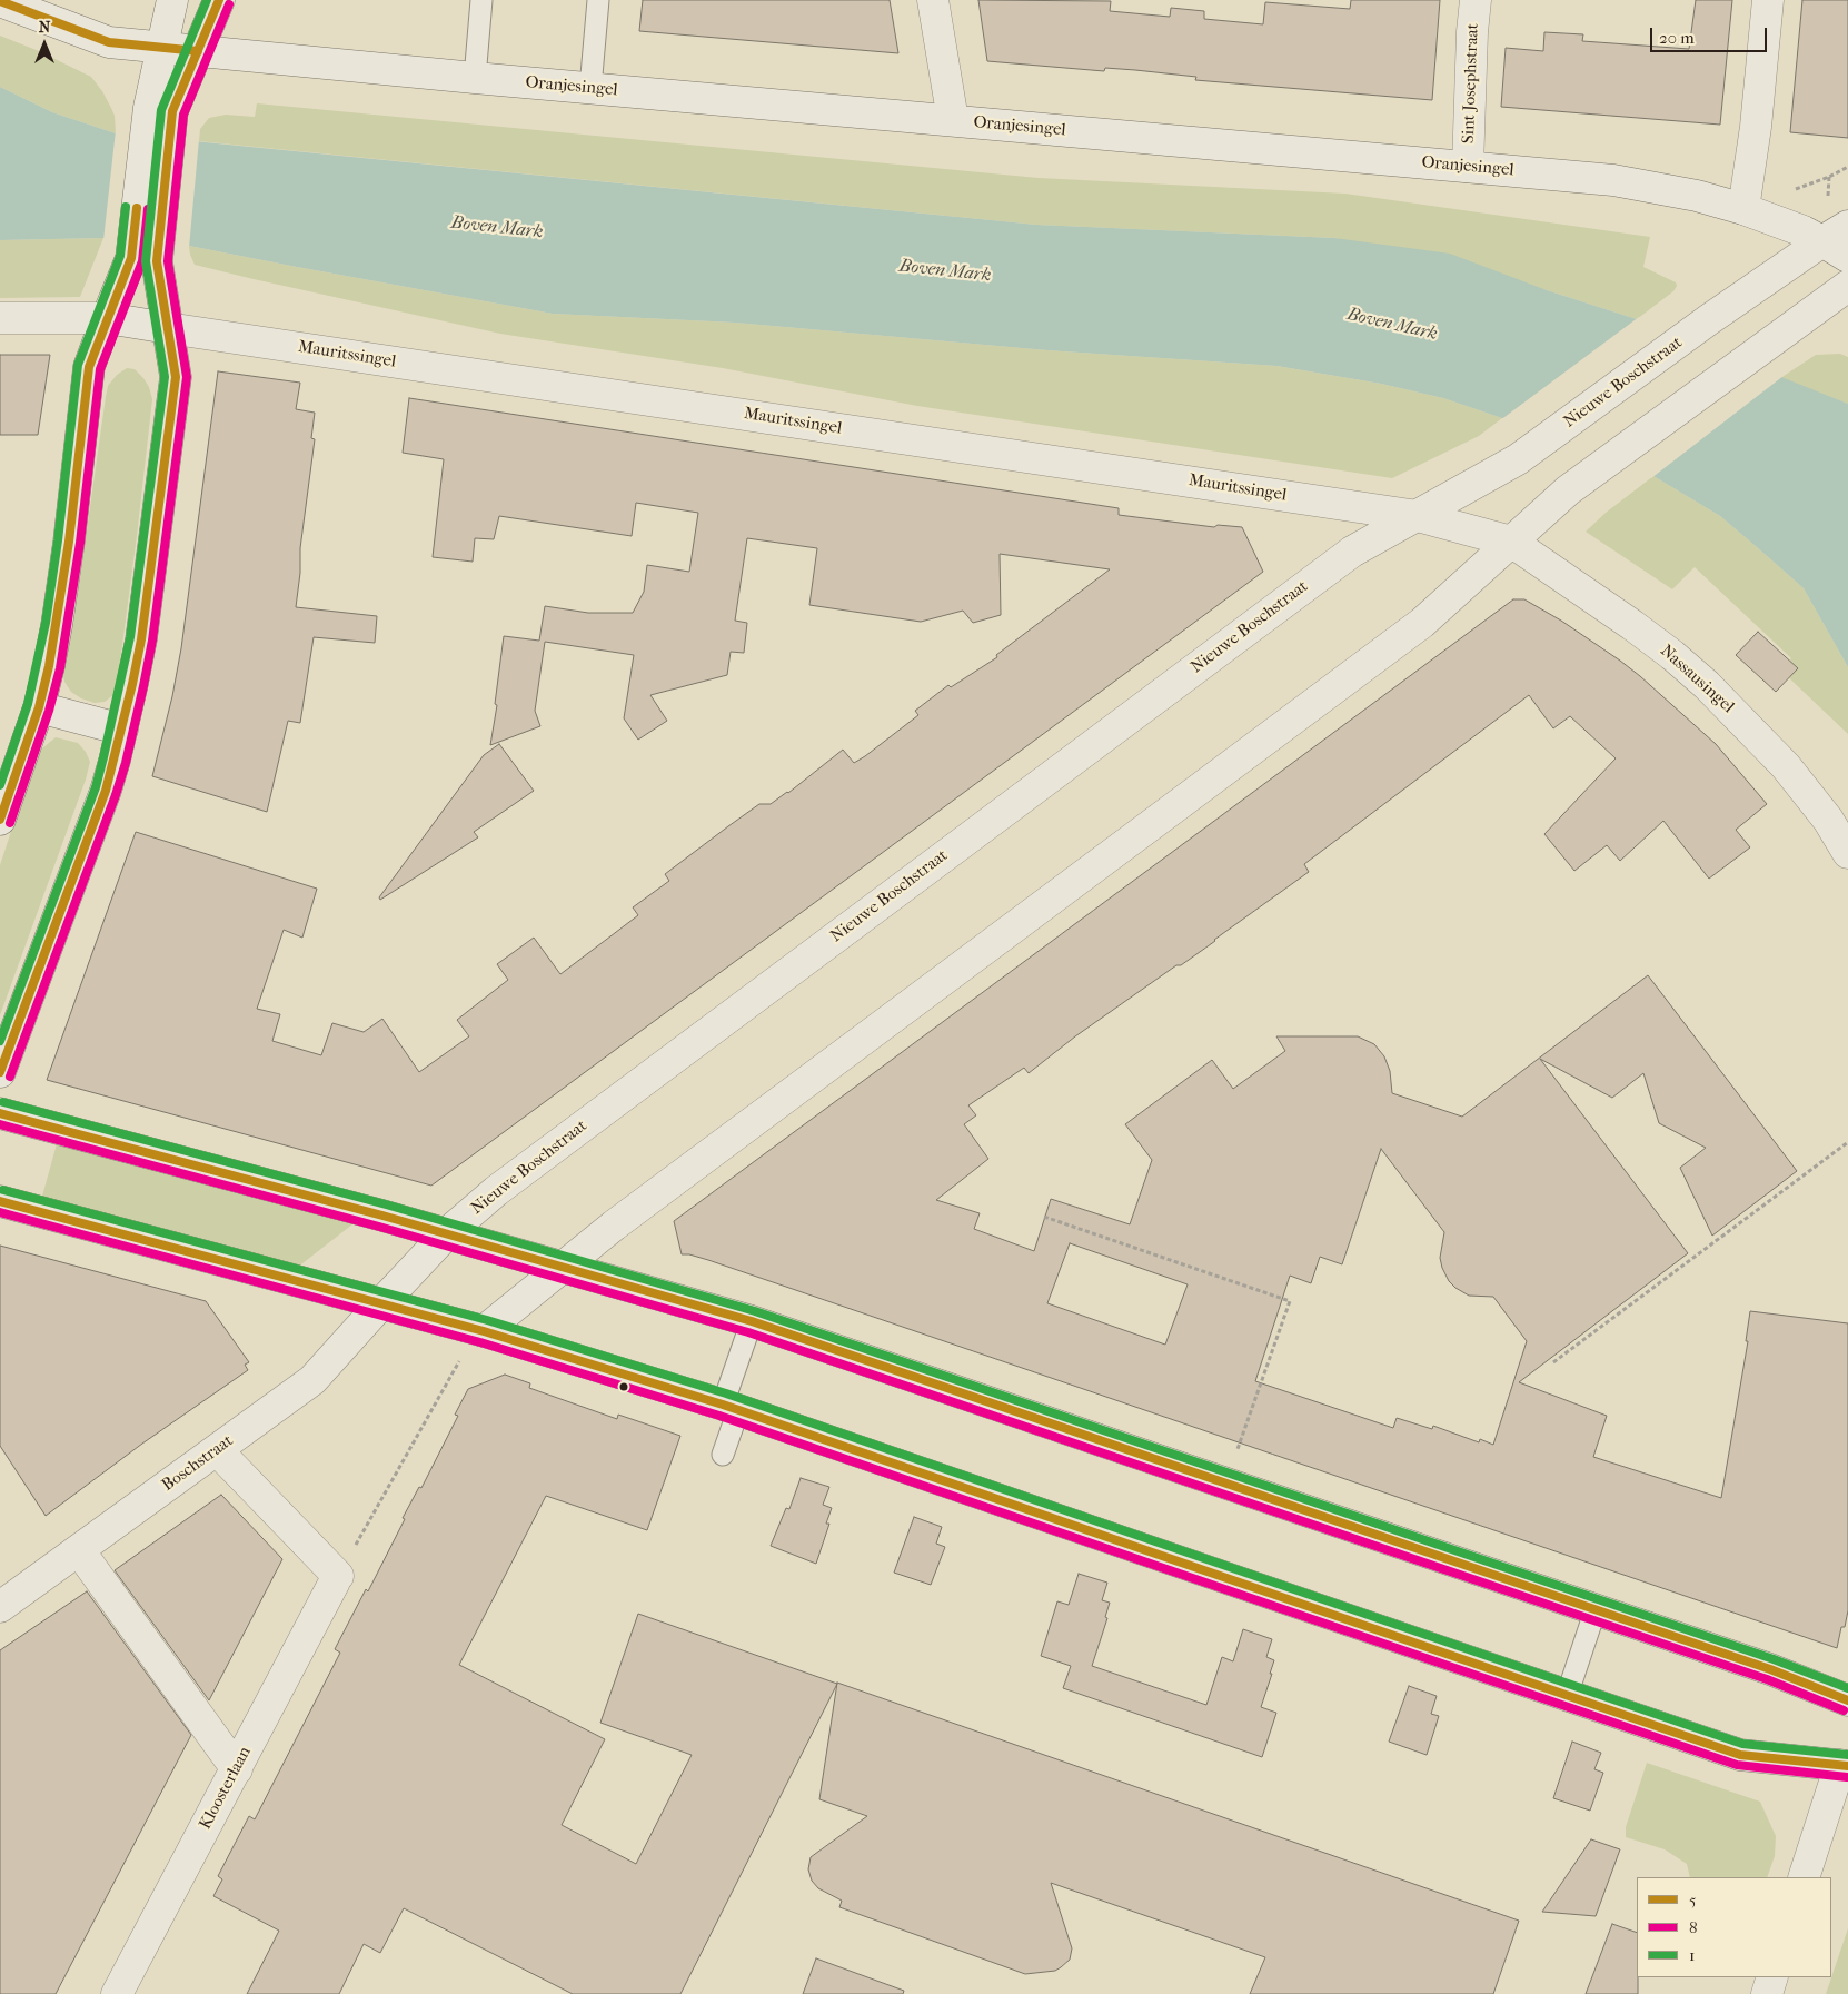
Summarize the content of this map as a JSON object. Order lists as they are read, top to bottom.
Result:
{
  "streets": {
    "street": [
      "Sint Josephstraat",
      "Oranjesingel",
      "Mauritssingel",
      "Nieuwe Boschstraat",
      "Nassausingel",
      "Boschstraat",
      "Kloosterlaan"
    ]
  },
  "crossings": [
    ["Sint Josephstraat", "Oranjesingel"],
    ["Oranjesingel", "Nieuwe Boschstraat"],
    ["Mauritssingel", "Nieuwe Boschstraat"],
    ["Nieuwe Boschstraat", "Boschstraat"]
  ],
  "water": ["Boven Mark"],
  "lines": ["transit line 5", "transit line 1", "transit line 8"],
  "legend": ["5", "8", "1"],
  "scale_bar": "20 m",
  "north": "top"
}
